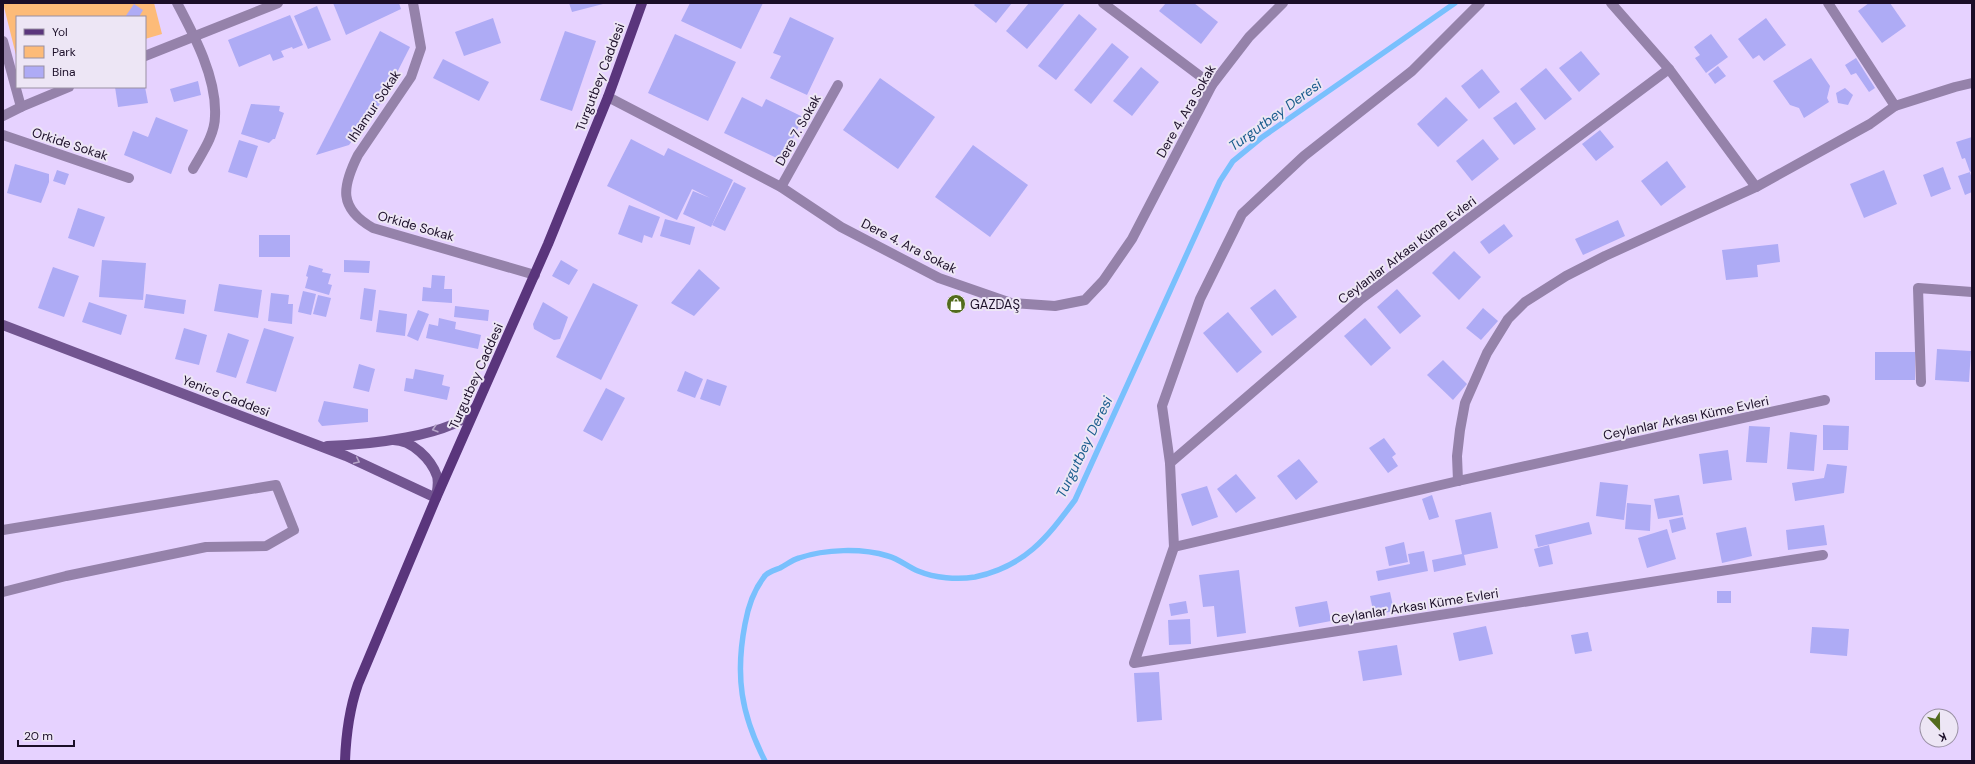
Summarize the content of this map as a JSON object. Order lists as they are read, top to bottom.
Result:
{
  "streets": {
    "main road": ["Turgutbey Caddesi"],
    "street": [
      "Ihlamur Sokak",
      "Dere 4. Ara Sokak",
      "Dere 7. Sokak",
      "Orkide Sokak",
      "Ceylanlar Arkası Küme Evleri",
      "Yenice Caddesi"
    ]
  },
  "crossings": [
    ["Turgutbey Caddesi", "Dere 4. Ara Sokak"],
    ["Turgutbey Caddesi", "Orkide Sokak"],
    ["Turgutbey Caddesi", "Yenice Caddesi"],
    ["Ihlamur Sokak", "Orkide Sokak"],
    ["Dere 4. Ara Sokak", "Dere 7. Sokak"]
  ],
  "water": ["Turgutbey Deresi"],
  "places": {
    "shop": ["GAZDAŞ"]
  },
  "legend": ["Yol", "Park", "Bina"],
  "scale_bar": "20 m",
  "north": "bottom"
}
